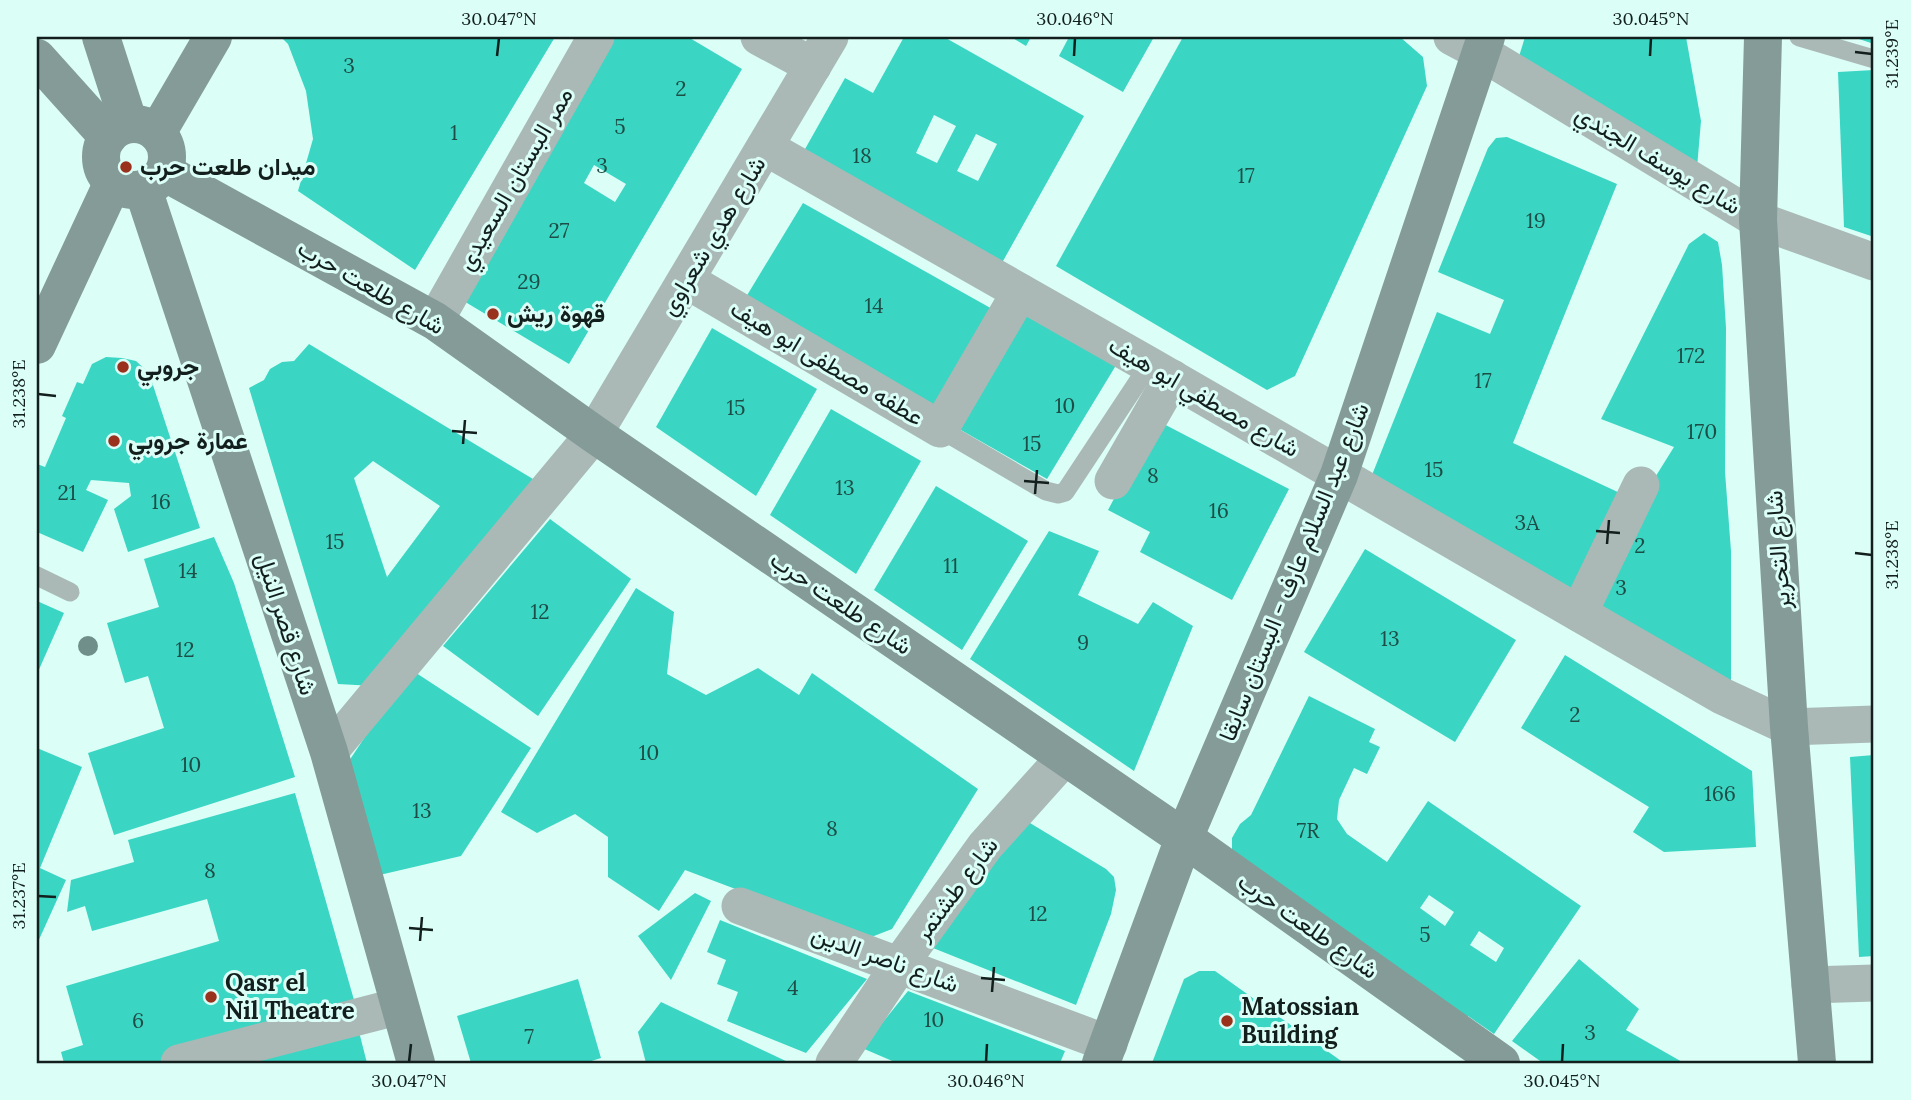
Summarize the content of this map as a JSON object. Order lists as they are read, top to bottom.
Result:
{
  "streets": {
    "street": [
      "شارع يوسف الجندي",
      "ممر البستان السعيدي",
      "شارع هدي شعراوي",
      "شارع طلعت حرب",
      "عطفه مصطفى ابو هيف",
      "شارع مصطفي ابو هيف",
      "شارع التحرير",
      "شارع عبد السلام عارف - البستان سابقا",
      "شارع قصر النيل",
      "شارع طشتمر",
      "شارع ناصر الدين"
    ]
  },
  "crossings": [
    ["شارع يوسف الجندي", "شارع التحرير"],
    ["شارع يوسف الجندي", "شارع عبد السلام عارف - البستان سابقا"],
    ["ممر البستان السعيدي", "شارع طلعت حرب"],
    ["شارع هدي شعراوي", "شارع طلعت حرب"],
    ["شارع هدي شعراوي", "عطفه مصطفى ابو هيف"],
    ["شارع هدي شعراوي", "شارع مصطفي ابو هيف"],
    ["شارع هدي شعراوي", "شارع قصر النيل"],
    ["شارع طلعت حرب", "شارع عبد السلام عارف - البستان سابقا"],
    ["شارع طلعت حرب", "شارع قصر النيل"],
    ["شارع طلعت حرب", "شارع طشتمر"],
    ["عطفه مصطفى ابو هيف", "شارع مصطفي ابو هيف"],
    ["شارع مصطفي ابو هيف", "شارع التحرير"],
    ["شارع مصطفي ابو هيف", "شارع عبد السلام عارف - البستان سابقا"],
    ["شارع عبد السلام عارف - البستان سابقا", "شارع ناصر الدين"],
    ["شارع طشتمر", "شارع ناصر الدين"]
  ],
  "places": [
    "ميدان طلعت حرب",
    "قهوة ريش",
    "جروبي",
    "عمارة جروبي",
    "Qasr el Nil Theatre",
    "Matossian Building"
  ],
  "house_numbers": [
    "3",
    "2",
    "5",
    "1",
    "18",
    "3",
    "17",
    "19",
    "27",
    "29",
    "14",
    "172",
    "17",
    "10",
    "15",
    "170",
    "15",
    "15",
    "8",
    "13",
    "21",
    "16",
    "16",
    "3A",
    "15",
    "2",
    "11",
    "14",
    "3",
    "12",
    "13",
    "9",
    "12",
    "2",
    "10",
    "10",
    "166",
    "13",
    "8",
    "7R",
    "8",
    "12",
    "5",
    "4",
    "10",
    "6",
    "3",
    "7"
  ],
  "coordinates": [
    "30.047°N",
    "30.046°N",
    "30.045°N",
    "31.239°E",
    "31.238°E",
    "31.237°E"
  ]
}
